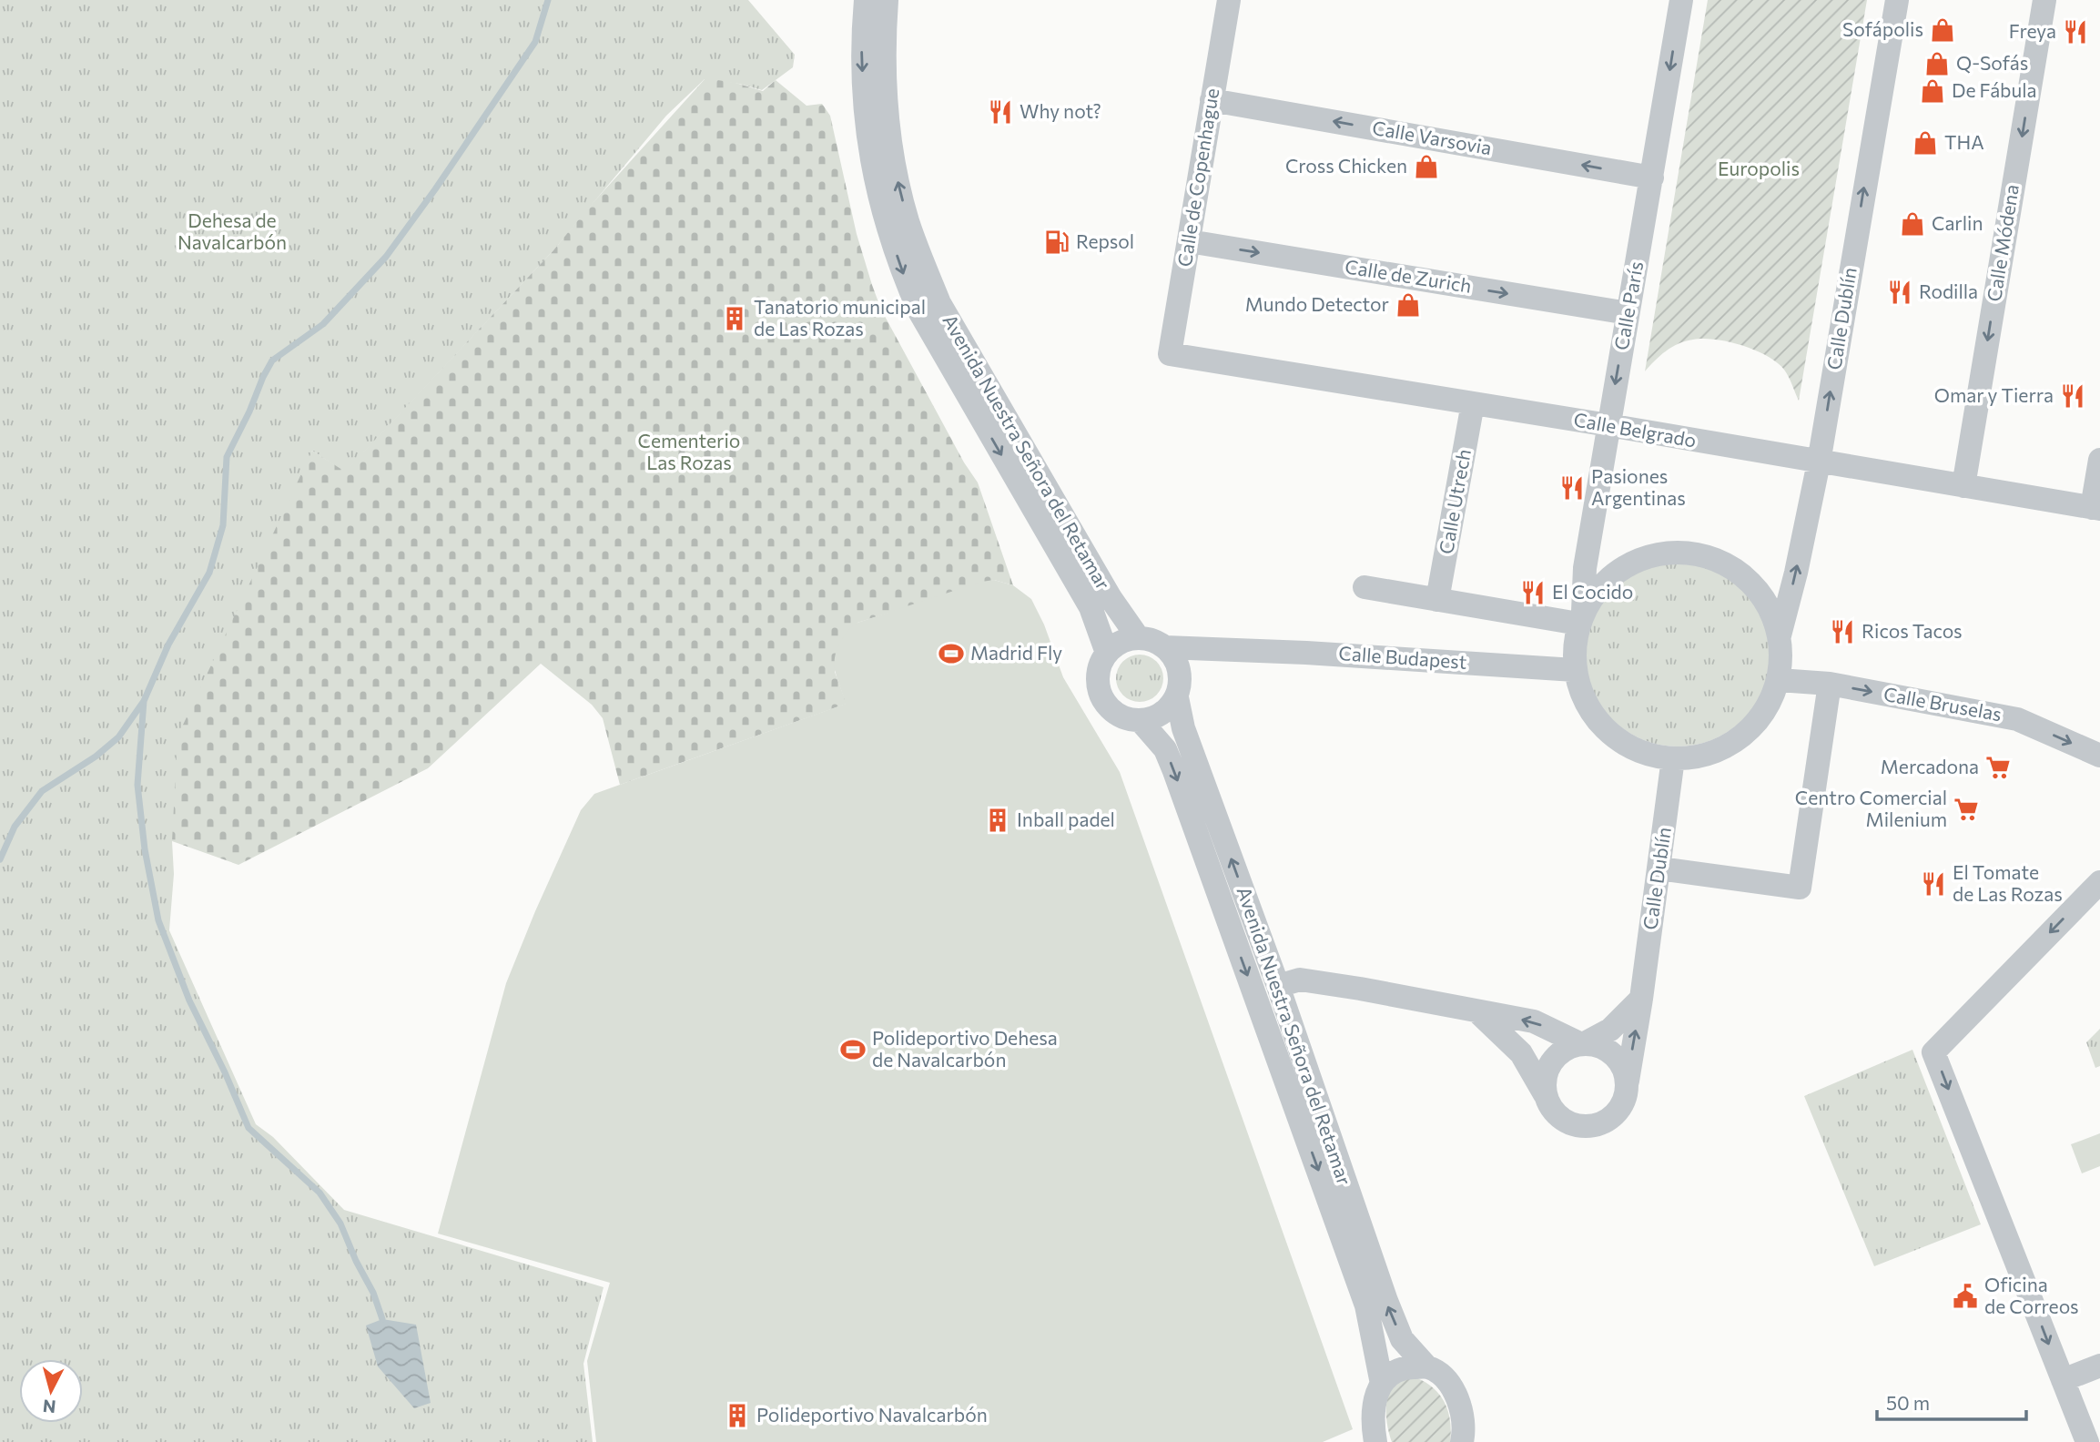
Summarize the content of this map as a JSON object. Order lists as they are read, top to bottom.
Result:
{
  "streets": {
    "street": [
      "Calle Varsovia",
      "Calle de Copenhague",
      "Calle Módena",
      "Calle de Zurich",
      "Calle París",
      "Calle Dublín",
      "Calle Belgrado",
      "Avenida Nuestra Señora del Retamar",
      "Calle Utrech",
      "Calle Budapest",
      "Calle Bruselas"
    ]
  },
  "crossings": [
    ["Calle Varsovia", "Calle de Copenhague"],
    ["Calle Varsovia", "Calle París"],
    ["Calle de Copenhague", "Calle de Zurich"],
    ["Calle de Copenhague", "Calle Belgrado"],
    ["Calle Módena", "Calle Belgrado"],
    ["Calle de Zurich", "Calle París"],
    ["Calle París", "Calle Dublín"],
    ["Calle París", "Calle Belgrado"],
    ["Calle París", "Calle Budapest"],
    ["Calle París", "Calle Bruselas"],
    ["Calle Dublín", "Calle Belgrado"],
    ["Calle Dublín", "Calle Budapest"],
    ["Calle Dublín", "Calle Bruselas"],
    ["Calle Belgrado", "Calle Utrech"],
    ["Avenida Nuestra Señora del Retamar", "Calle Budapest"],
    ["Calle Budapest", "Calle Bruselas"]
  ],
  "one_way": [
    "Calle Varsovia",
    "Calle Módena",
    "Calle de Zurich",
    "Calle París",
    "Calle Dublín",
    "Calle Bruselas"
  ],
  "parks": ["Europolis", "Dehesa de Navalcarbón", "Cementerio Las Rozas"],
  "places": {
    "shop": [
      "Sofápolis",
      "Q-Sofás",
      "De Fábula",
      "THA",
      "Cross Chicken",
      "Carlin",
      "Mundo Detector"
    ],
    "restaurant": [
      "Freya",
      "Why not?",
      "Rodilla",
      "Omar y Tierra",
      "Pasiones Argentinas",
      "El Cocido",
      "Ricos Tacos",
      "El Tomate de Las Rozas"
    ],
    "fuel station": ["Repsol"],
    "building": ["Tanatorio municipal de Las Rozas", "Inball padel", "Polideportivo Navalcarbón"],
    "sports": ["Madrid Fly", "Polideportivo Dehesa de Navalcarbón"],
    "supermarket": ["Mercadona", "Centro Comercial Milenium"],
    "public building": ["Oficina de Correos"]
  },
  "scale_bar": "50 m",
  "north": "bottom"
}
